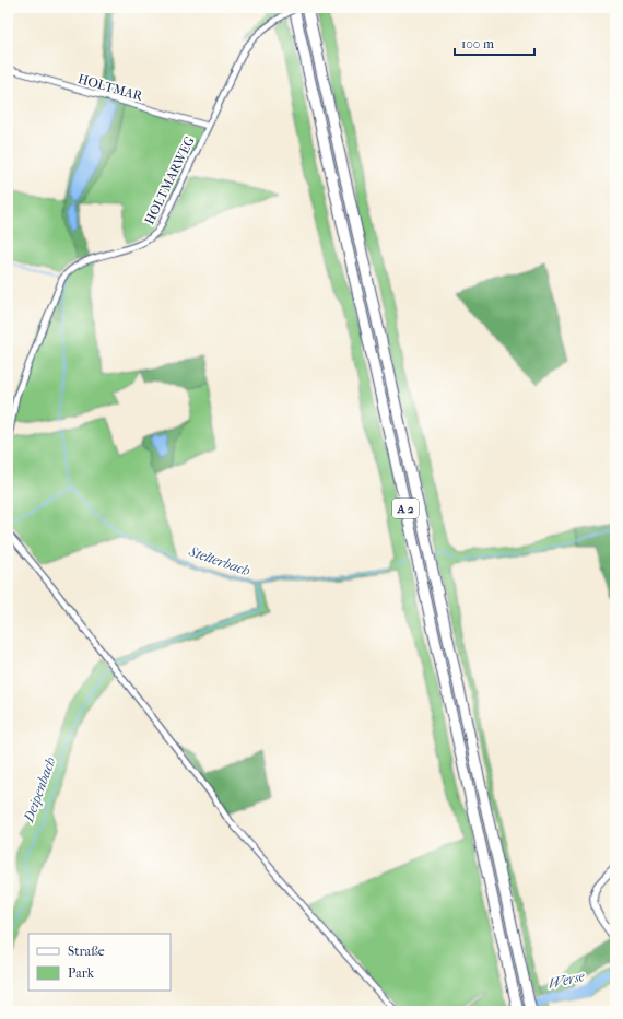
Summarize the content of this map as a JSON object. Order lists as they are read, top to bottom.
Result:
{
  "streets": {
    "highway": ["A 2"],
    "street": ["HOLTMAR", "HOLTMARWEG"]
  },
  "crossings": [
    ["HOLTMAR", "HOLTMARWEG"],
    ["HOLTMARWEG", "A 2"]
  ],
  "water": ["Stelterbach", "Deipenbach", "Werse"],
  "legend": ["Straße", "Park"],
  "scale_bar": "100 m"
}
